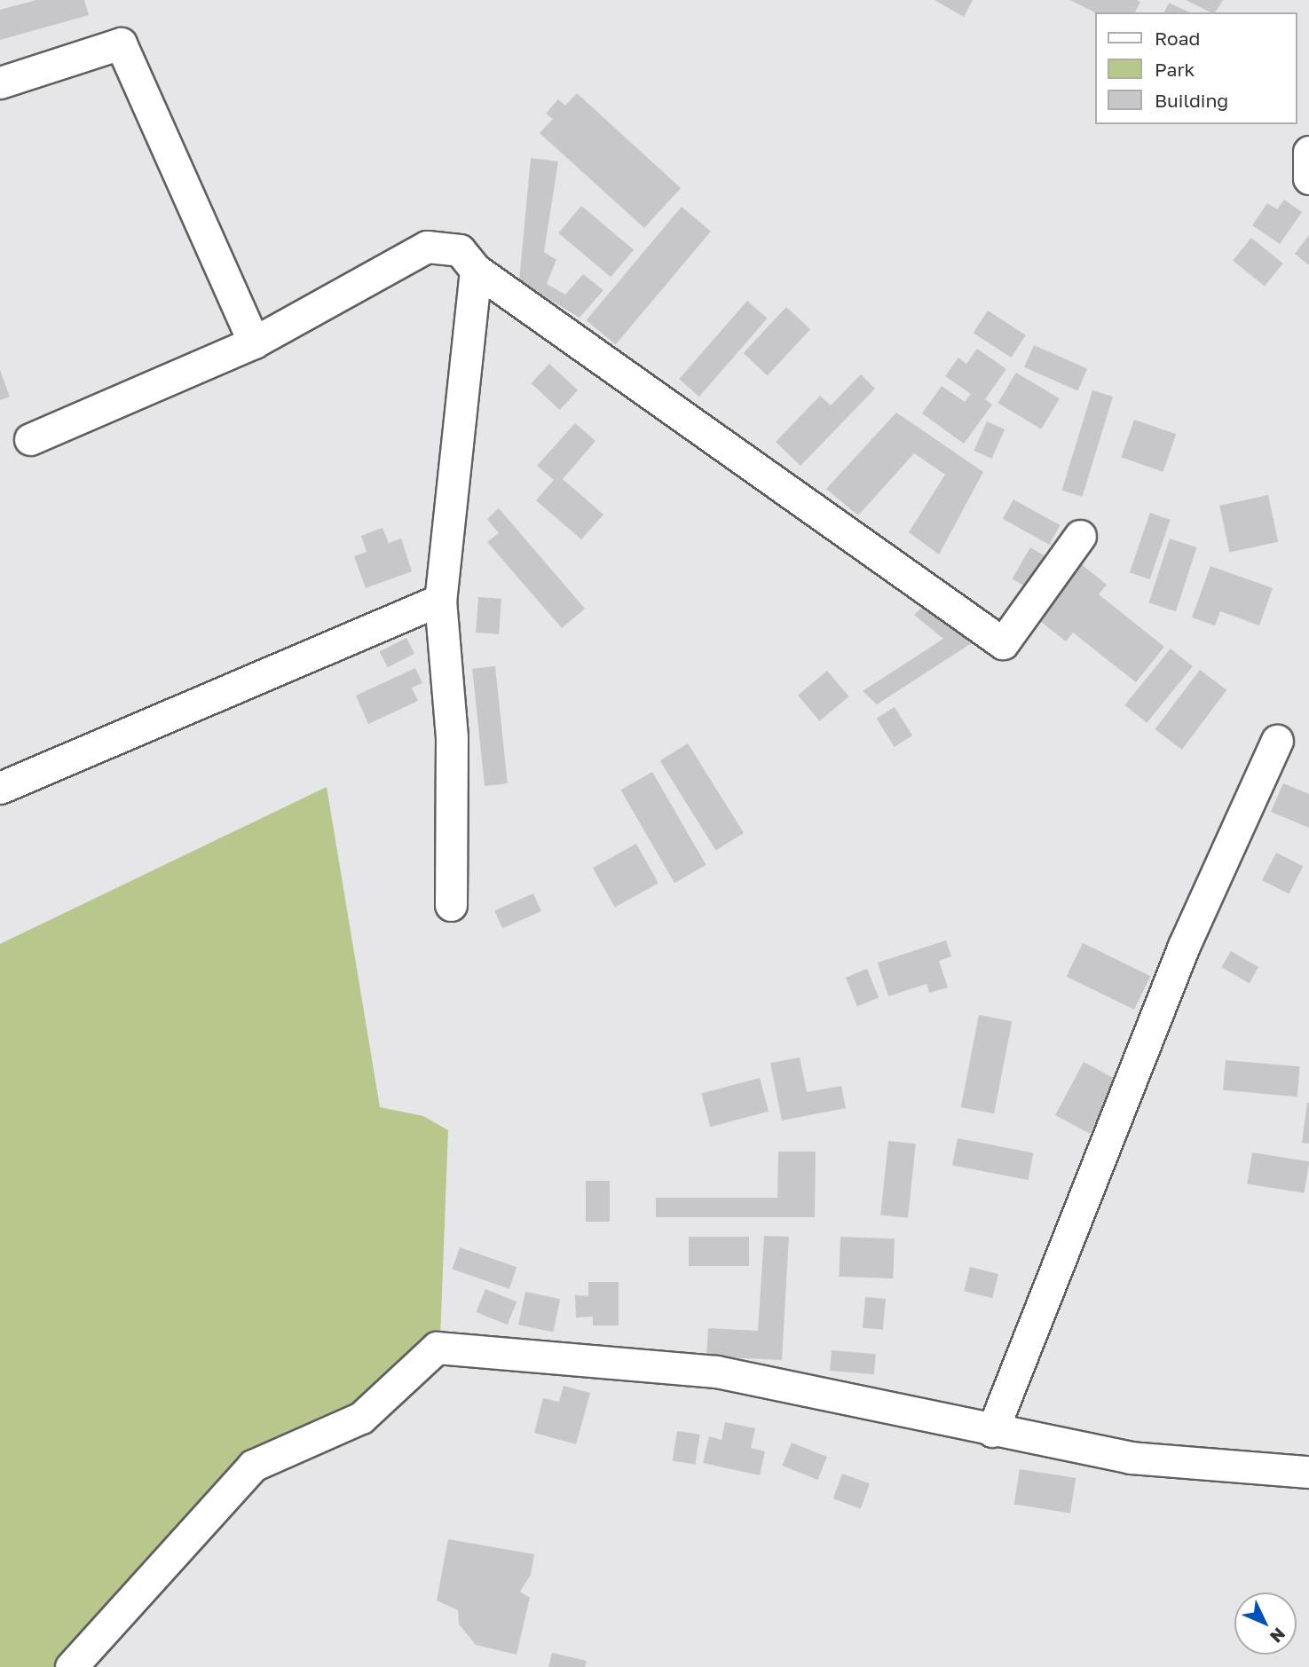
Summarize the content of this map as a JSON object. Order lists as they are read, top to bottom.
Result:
{
  "legend": ["Road", "Park", "Building"],
  "north": "bottom right"
}
